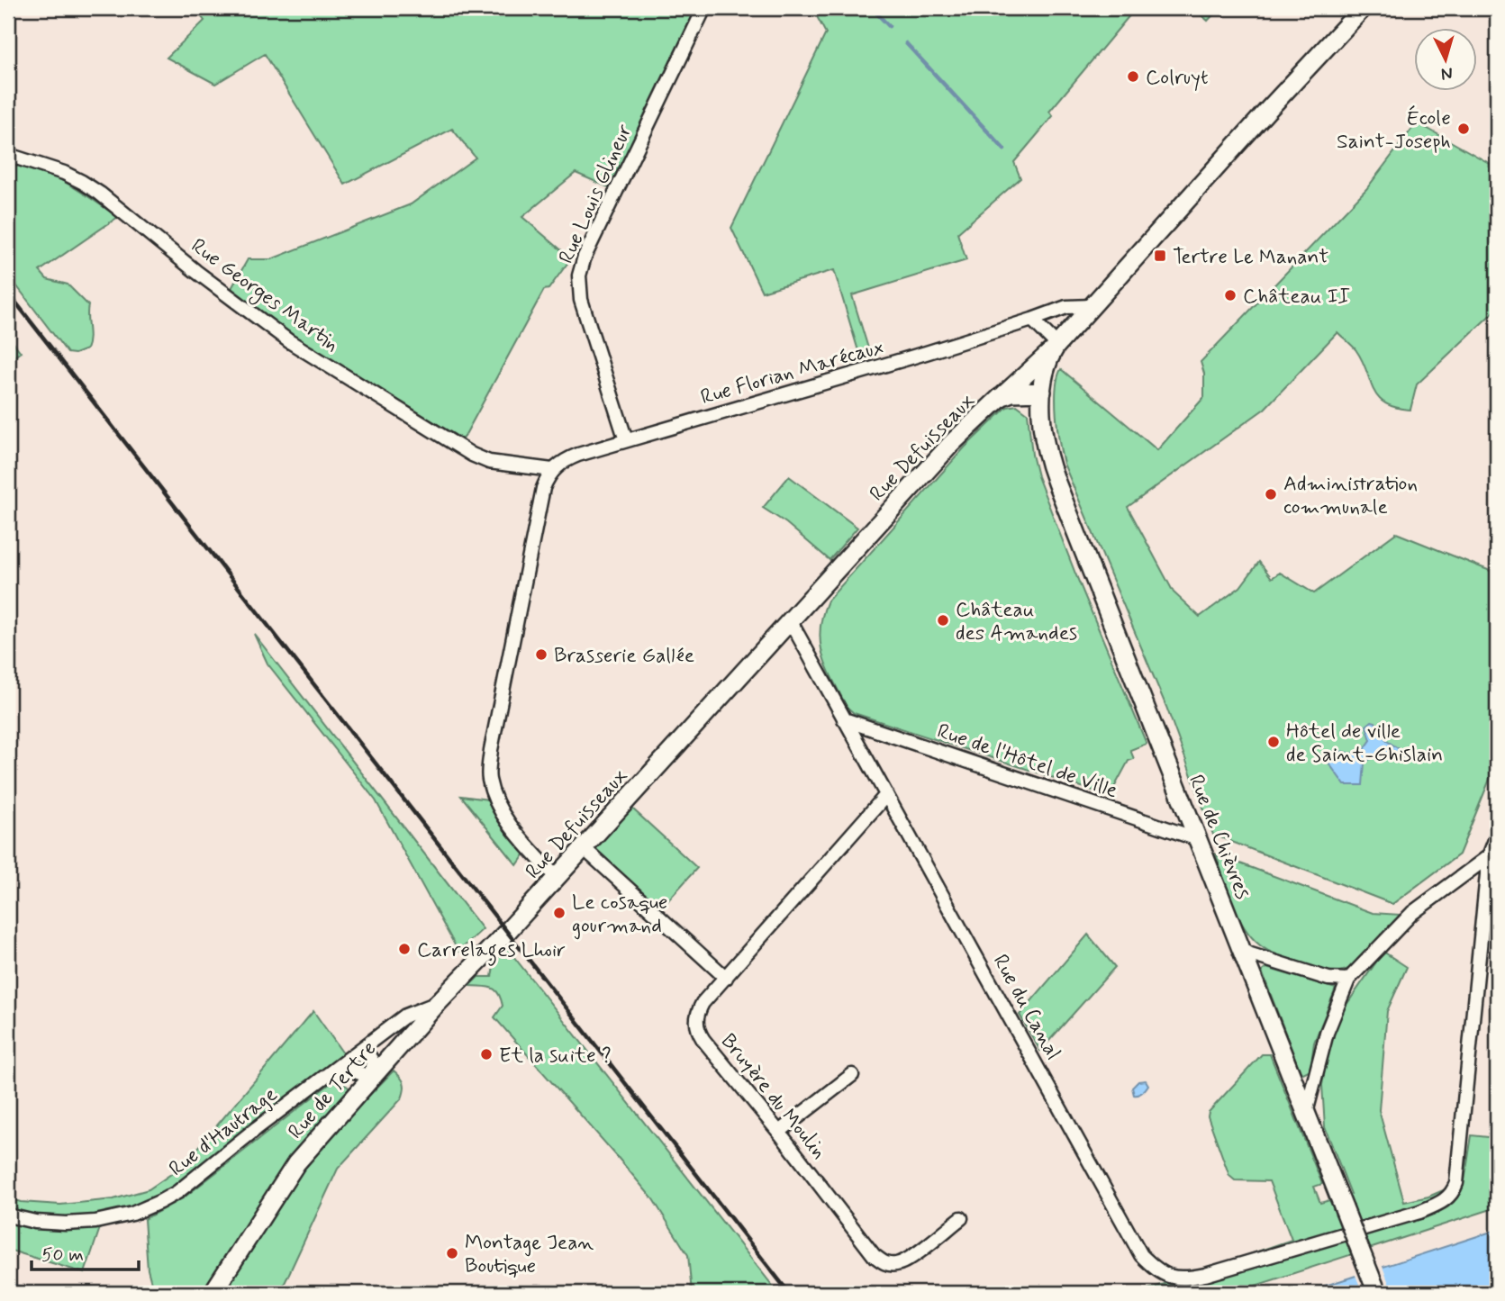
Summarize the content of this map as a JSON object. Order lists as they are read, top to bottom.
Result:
{
  "streets": {
    "main road": ["Rue Defuisseaux", "Rue de Chièvres", "Rue de Tertre"],
    "street": [
      "Rue Louis Glineur",
      "Rue Georges Martin",
      "Rue Florian Marécaux",
      "Rue de l'Hôtel de Ville",
      "Rue du Canal",
      "Bruyère du Moulin",
      "Rue d'Hautrage"
    ]
  },
  "crossings": [
    ["Rue Louis Glineur", "Rue Florian Marécaux"],
    ["Rue Georges Martin", "Rue Florian Marécaux"],
    ["Rue Defuisseaux", "Rue de Chièvres"],
    ["Rue Defuisseaux", "Rue du Canal"],
    ["Rue Defuisseaux", "Rue de Tertre"],
    ["Rue de l'Hôtel de Ville", "Rue de Chièvres"],
    ["Rue de l'Hôtel de Ville", "Rue du Canal"],
    ["Rue du Canal", "Bruyère du Moulin"],
    ["Rue de Tertre", "Rue d'Hautrage"]
  ],
  "places": {
    "other": [
      "Colruyt",
      "École Saint-Joseph",
      "Château II",
      "Administration communale",
      "Château des Amandes",
      "Brasserie Gallée",
      "Hôtel de ville de Saint-Ghislain",
      "Le cosaque gourmand",
      "Carrelages Lhoir",
      "Et la suite ?",
      "Montage Jean Boutique"
    ],
    "transit": ["Tertre Le Manant"]
  },
  "scale_bar": "50 m",
  "north": "bottom"
}
